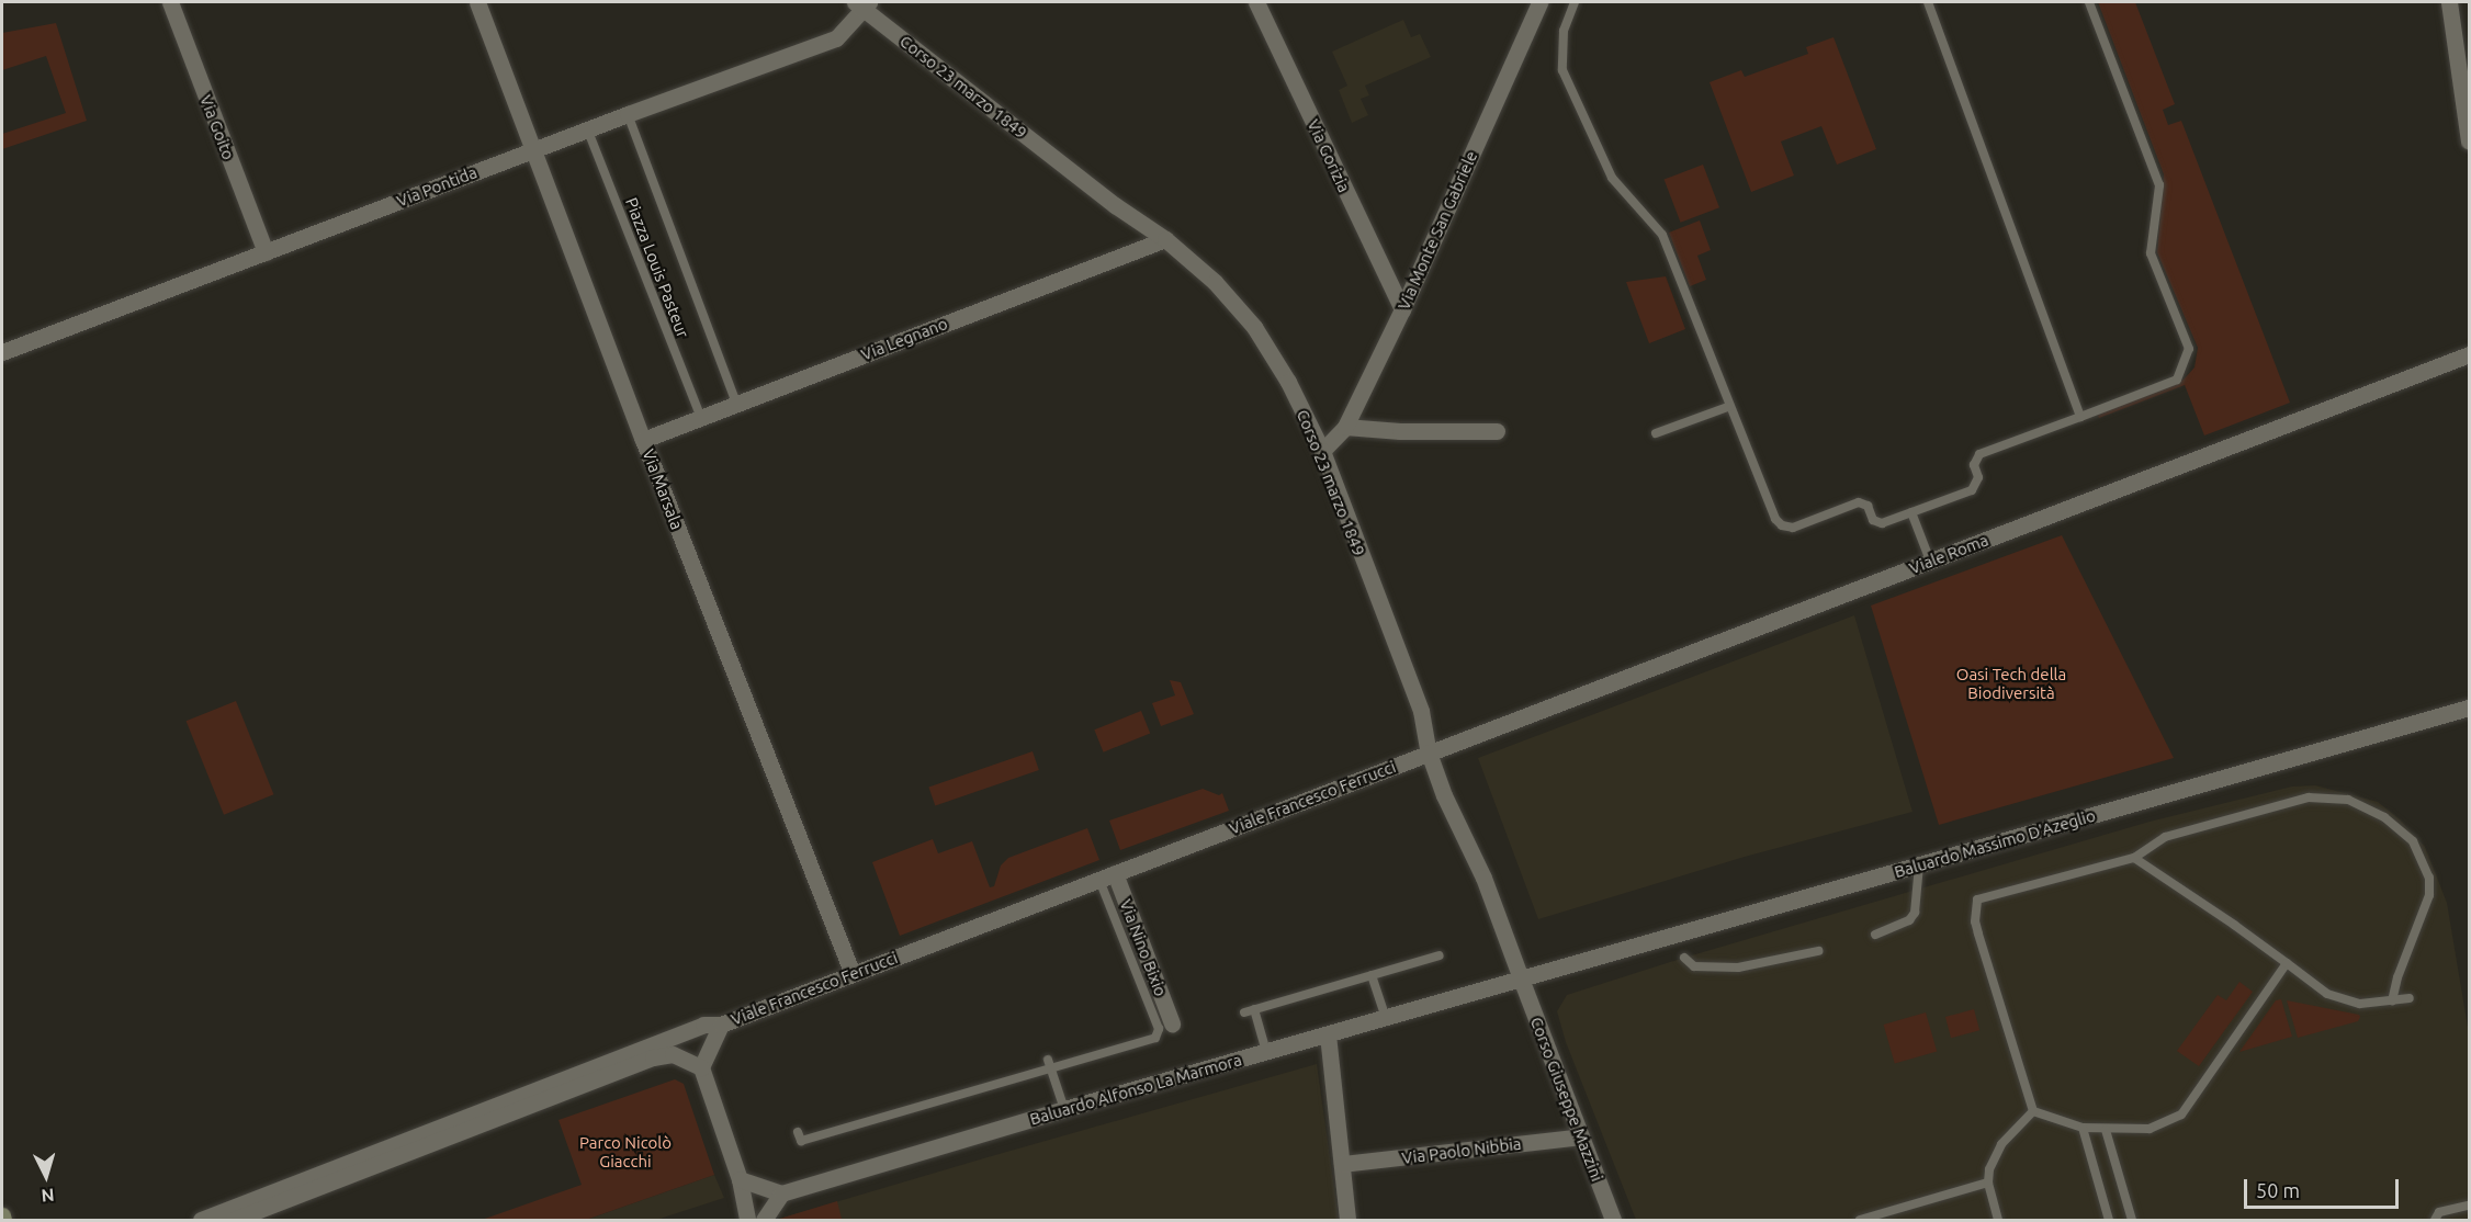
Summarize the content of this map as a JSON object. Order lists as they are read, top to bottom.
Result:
{
  "streets": {
    "street": [
      "Corso 23 marzo 1849",
      "Via Goito",
      "Via Gorizia",
      "Via Pontida",
      "Via Monte San Gabriele",
      "Via Legnano",
      "Via Marsala",
      "Viale Roma",
      "Viale Francesco Ferrucci",
      "Baluardo Massimo D'Azeglio",
      "Via Nino Bixio",
      "Baluardo Alfonso La Marmora",
      "Corso Giuseppe Mazzini",
      "Via Paolo Nibbia"
    ],
    "lane": ["Piazza Louis Pasteur"]
  },
  "crossings": [
    ["Corso 23 marzo 1849", "Via Pontida"],
    ["Corso 23 marzo 1849", "Via Monte San Gabriele"],
    ["Corso 23 marzo 1849", "Via Legnano"],
    ["Corso 23 marzo 1849", "Viale Roma"],
    ["Corso 23 marzo 1849", "Viale Francesco Ferrucci"],
    ["Corso 23 marzo 1849", "Baluardo Massimo D'Azeglio"],
    ["Corso 23 marzo 1849", "Baluardo Alfonso La Marmora"],
    ["Corso 23 marzo 1849", "Corso Giuseppe Mazzini"],
    ["Via Goito", "Via Pontida"],
    ["Via Gorizia", "Via Monte San Gabriele"],
    ["Via Pontida", "Piazza Louis Pasteur"],
    ["Via Pontida", "Via Marsala"],
    ["Piazza Louis Pasteur", "Via Legnano"],
    ["Via Legnano", "Via Marsala"],
    ["Via Marsala", "Viale Francesco Ferrucci"],
    ["Viale Roma", "Viale Francesco Ferrucci"],
    ["Viale Francesco Ferrucci", "Via Nino Bixio"],
    ["Baluardo Massimo D'Azeglio", "Baluardo Alfonso La Marmora"],
    ["Baluardo Massimo D'Azeglio", "Corso Giuseppe Mazzini"],
    ["Baluardo Alfonso La Marmora", "Corso Giuseppe Mazzini"],
    ["Corso Giuseppe Mazzini", "Via Paolo Nibbia"]
  ],
  "parks": ["Oasi Tech della Biodiversità", "Parco Nicolò Giacchi"],
  "scale_bar": "50 m",
  "north": "bottom"
}
